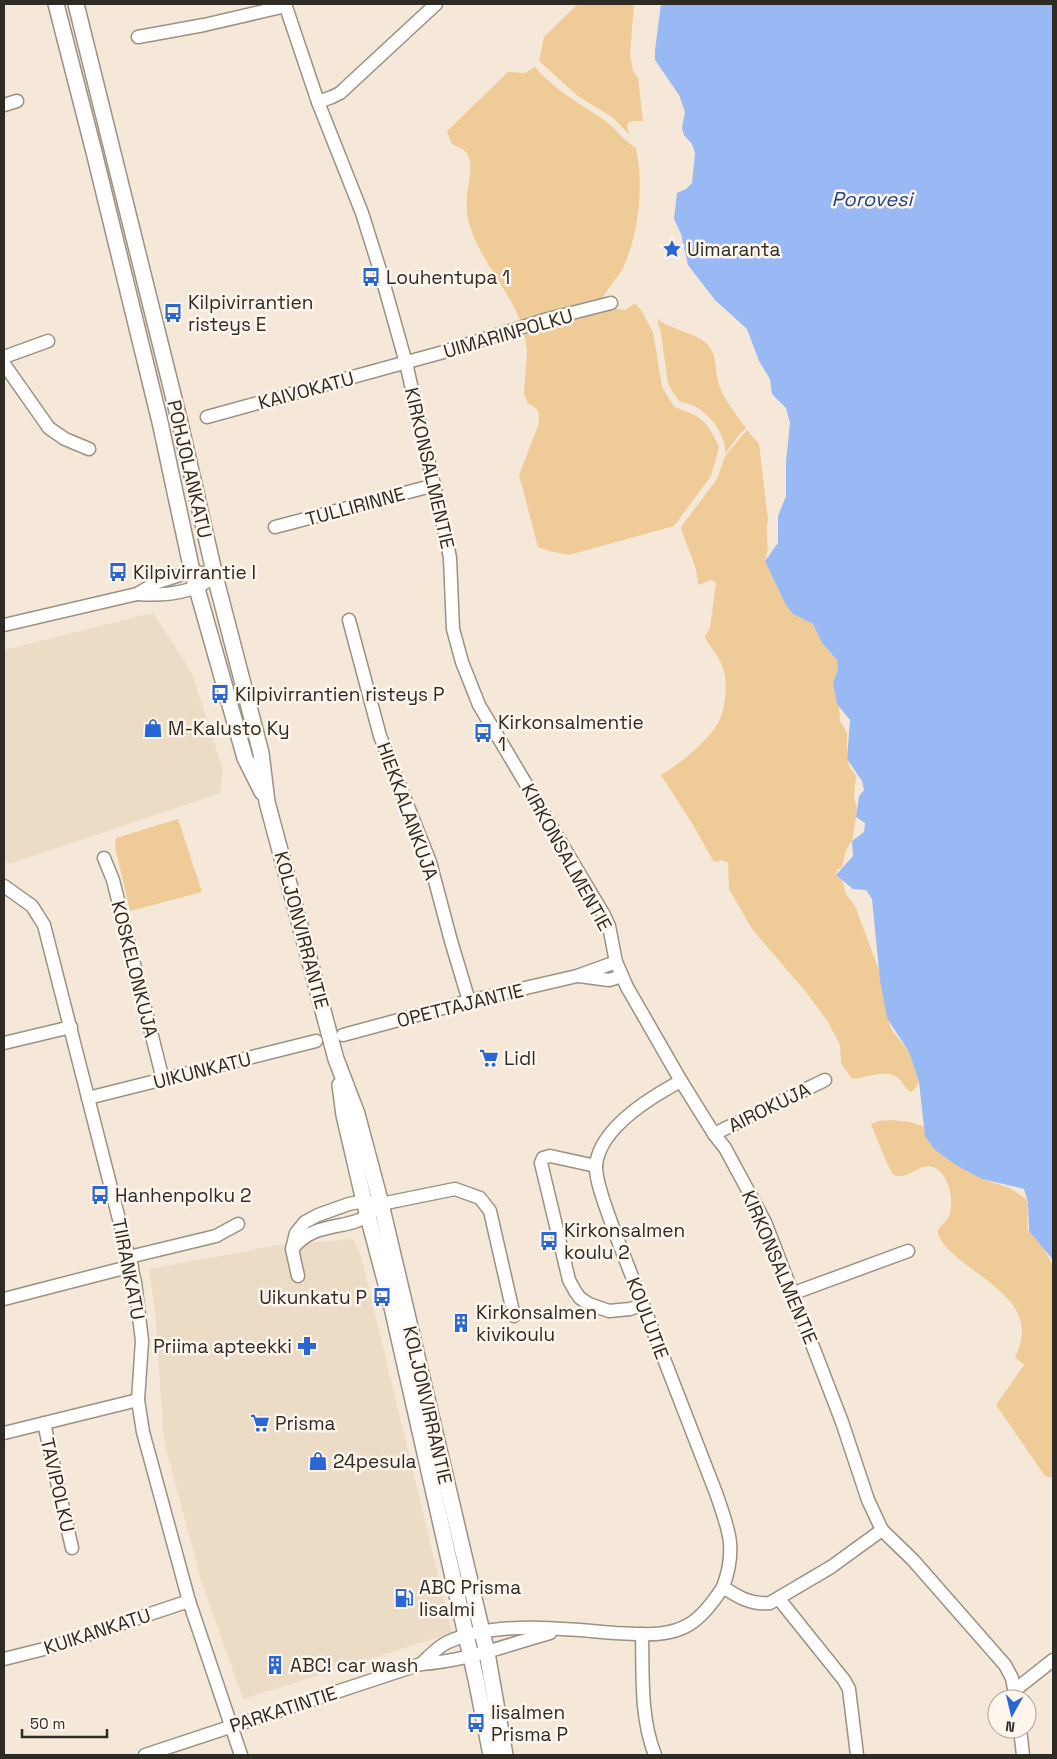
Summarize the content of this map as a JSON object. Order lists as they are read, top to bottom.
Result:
{
  "streets": {
    "main road": ["POHJOLANKATU", "KOLJONVIRRANTIE"],
    "street": [
      "UIMARINPOLKU",
      "KAIVOKATU",
      "KIRKONSALMENTIE",
      "TULLIRINNE",
      "HIEKKALANKUJA",
      "KOSKELONKUJA",
      "OPETTAJANTIE",
      "UIKUNKATU",
      "AIROKUJA",
      "TIIRANKATU",
      "KOULUTIE",
      "TAVIPOLKU",
      "KUIKANKATU",
      "PARKATINTIE"
    ]
  },
  "crossings": [
    ["UIMARINPOLKU", "KAIVOKATU"],
    ["UIMARINPOLKU", "KIRKONSALMENTIE"],
    ["KAIVOKATU", "KIRKONSALMENTIE"],
    ["KIRKONSALMENTIE", "TULLIRINNE"],
    ["KIRKONSALMENTIE", "OPETTAJANTIE"],
    ["KIRKONSALMENTIE", "AIROKUJA"],
    ["KIRKONSALMENTIE", "KOULUTIE"],
    ["POHJOLANKATU", "KOLJONVIRRANTIE"],
    ["HIEKKALANKUJA", "OPETTAJANTIE"],
    ["KOLJONVIRRANTIE", "PARKATINTIE"],
    ["KOSKELONKUJA", "UIKUNKATU"],
    ["UIKUNKATU", "TIIRANKATU"],
    ["TIIRANKATU", "KUIKANKATU"],
    ["TIIRANKATU", "PARKATINTIE"],
    ["KOULUTIE", "PARKATINTIE"]
  ],
  "water": ["Porovesi"],
  "places": {
    "place": ["Uimaranta"],
    "bus stop": [
      "Louhentupa 1",
      "Kilpivirrantien risteys E",
      "Kilpivirrantie I",
      "Kilpivirrantien risteys P",
      "Kirkonsalmentie 1",
      "Hanhenpolku 2",
      "Kirkonsalmen koulu 2",
      "Uikunkatu P",
      "Iisalmen Prisma P"
    ],
    "shop": ["M-Kalusto Ky", "24pesula"],
    "supermarket": ["Lidl", "Prisma"],
    "building": ["Kirkonsalmen kivikoulu", "ABC! car wash"],
    "pharmacy": ["Priima apteekki"],
    "fuel station": ["ABC Prisma Iisalmi"]
  },
  "scale_bar": "50 m",
  "north": "bottom"
}
